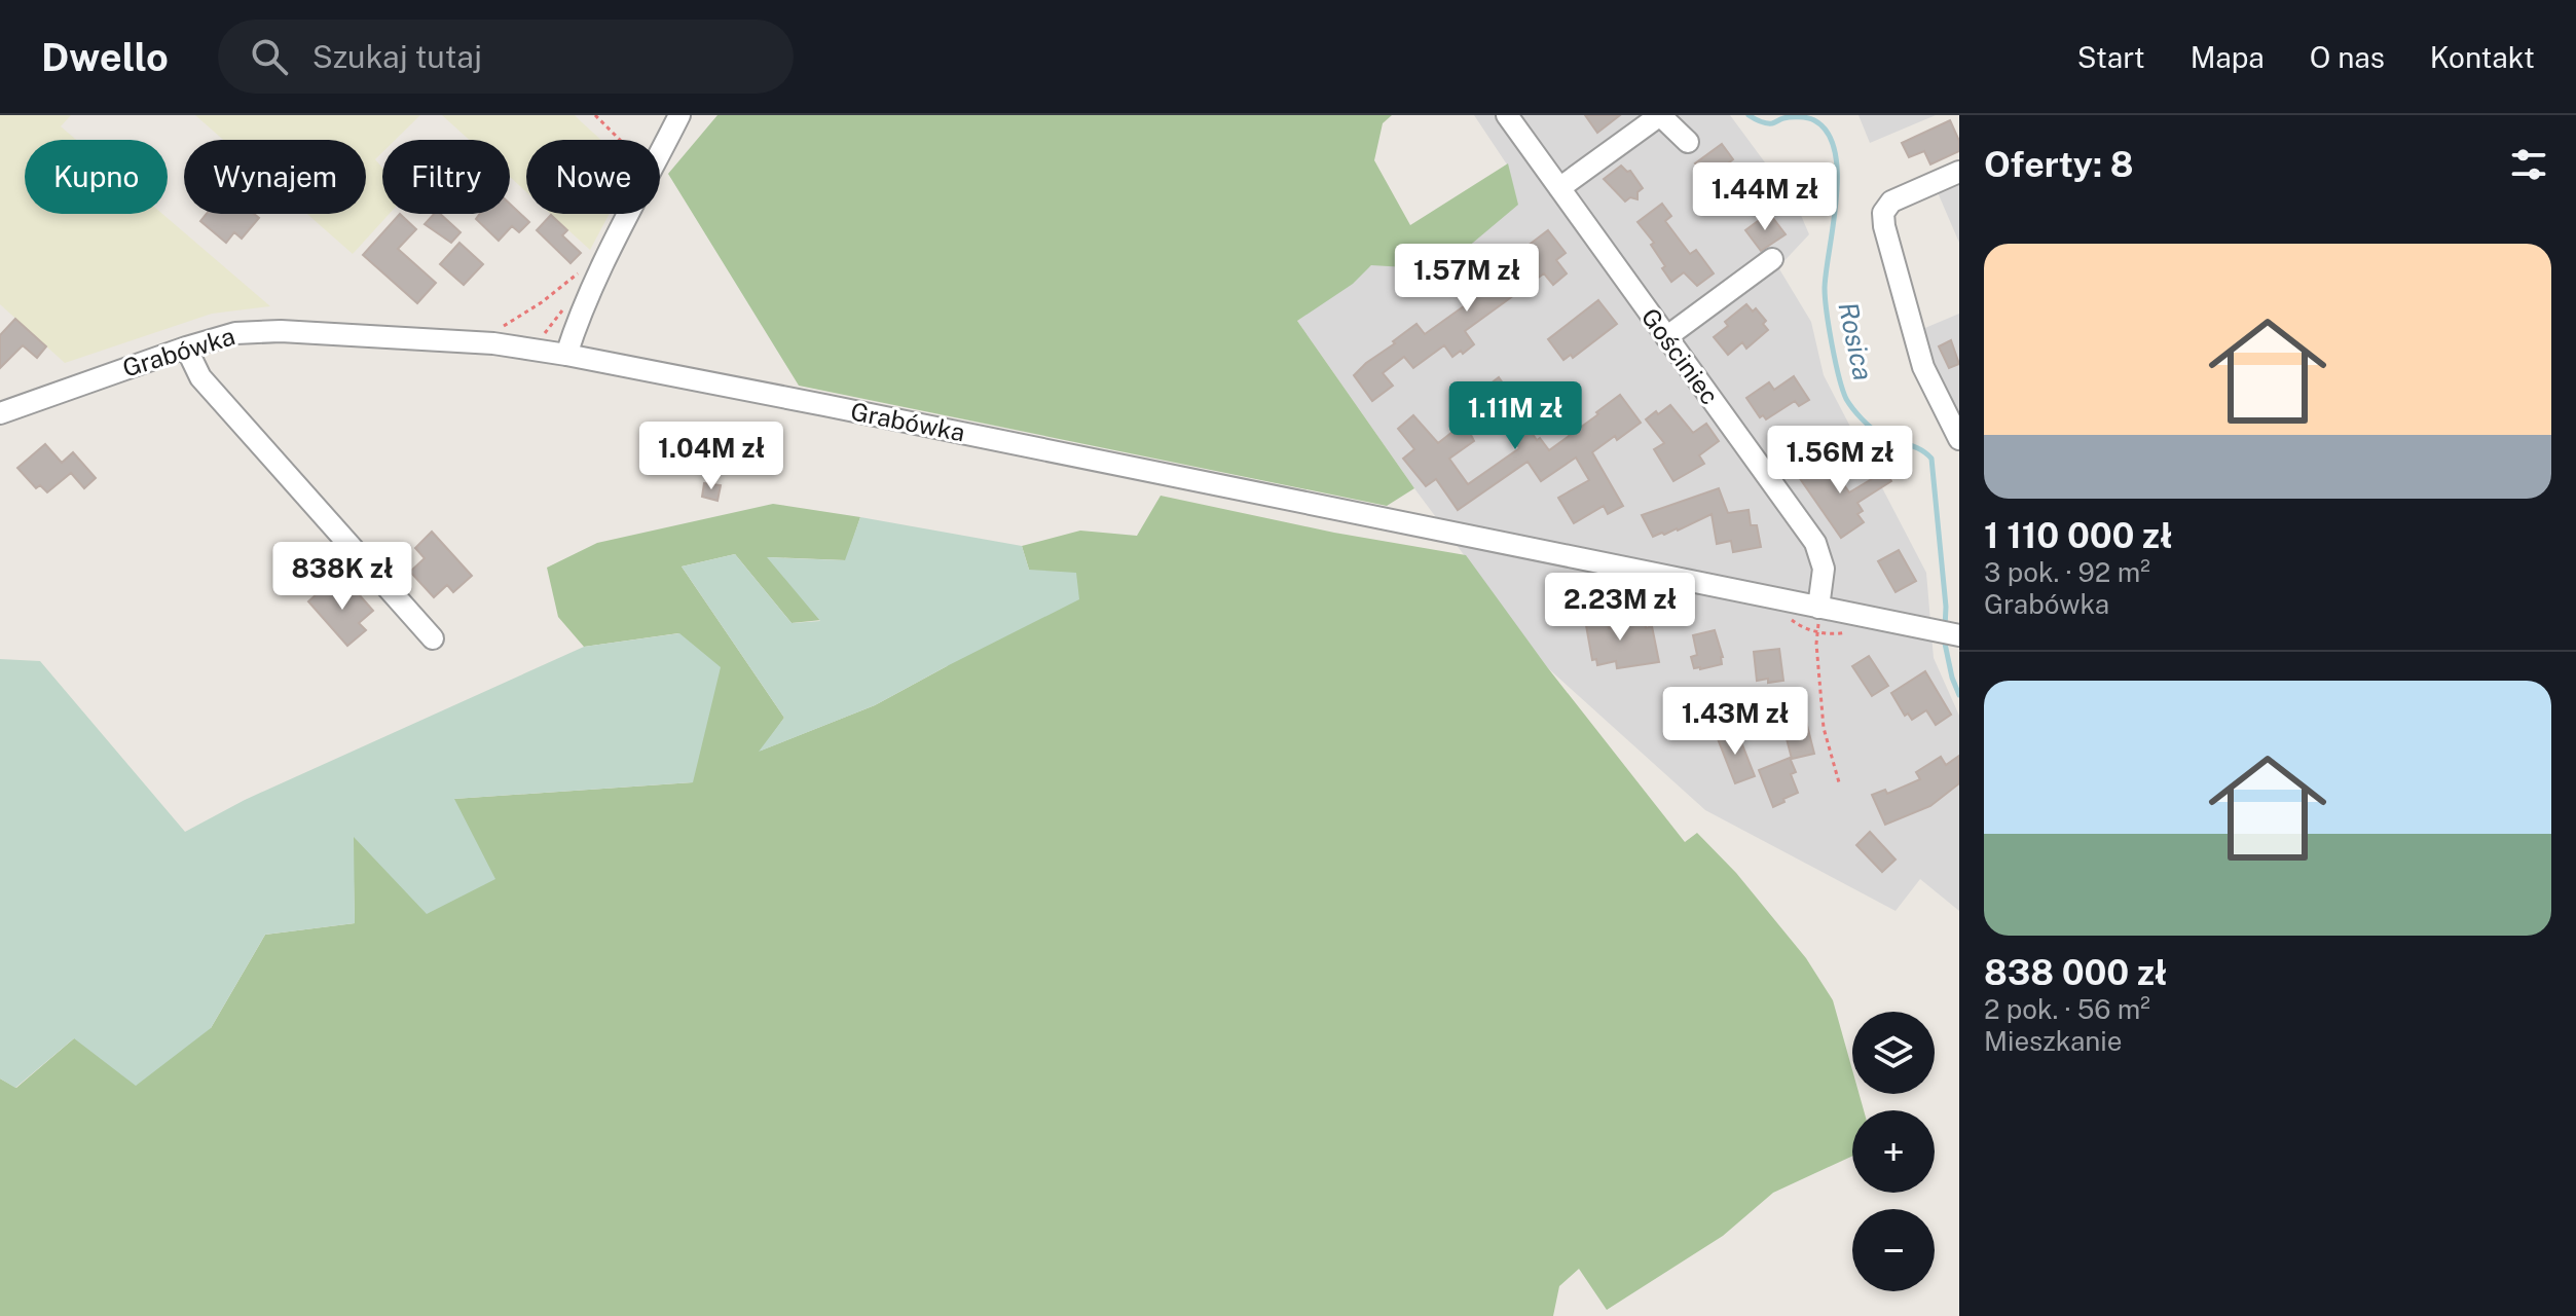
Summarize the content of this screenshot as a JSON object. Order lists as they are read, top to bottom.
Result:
{
  "streets": {
    "street": ["Grabówka", "Gościniec"]
  },
  "crossings": [
    ["Grabówka", "Gościniec"]
  ],
  "water": ["Rosica"],
  "page": {
    "header": "Dwello",
    "search": "Szukaj tutaj",
    "nav": [
      "Start",
      "Mapa",
      "O nas",
      "Kontakt"
    ],
    "heading": "Oferty: 8",
    "chip": [
      "Kupno",
      "Wynajem",
      "Filtry",
      "Nowe"
    ],
    "price": [
      "1.44M zł",
      "1.57M zł",
      "1.11M zł",
      "1.04M zł",
      "1.56M zł",
      "838K zł",
      "2.23M zł",
      "1.43M zł"
    ],
    "list": [
      {
        "name": "1 110 000 zł",
        "note": "3 pok. · 92 m² · Grabówka"
      },
      {
        "name": "838 000 zł",
        "note": "2 pok. · 56 m² · Mieszkanie"
      }
    ],
    "map_buttons": ["+", "−"]
  }
}
